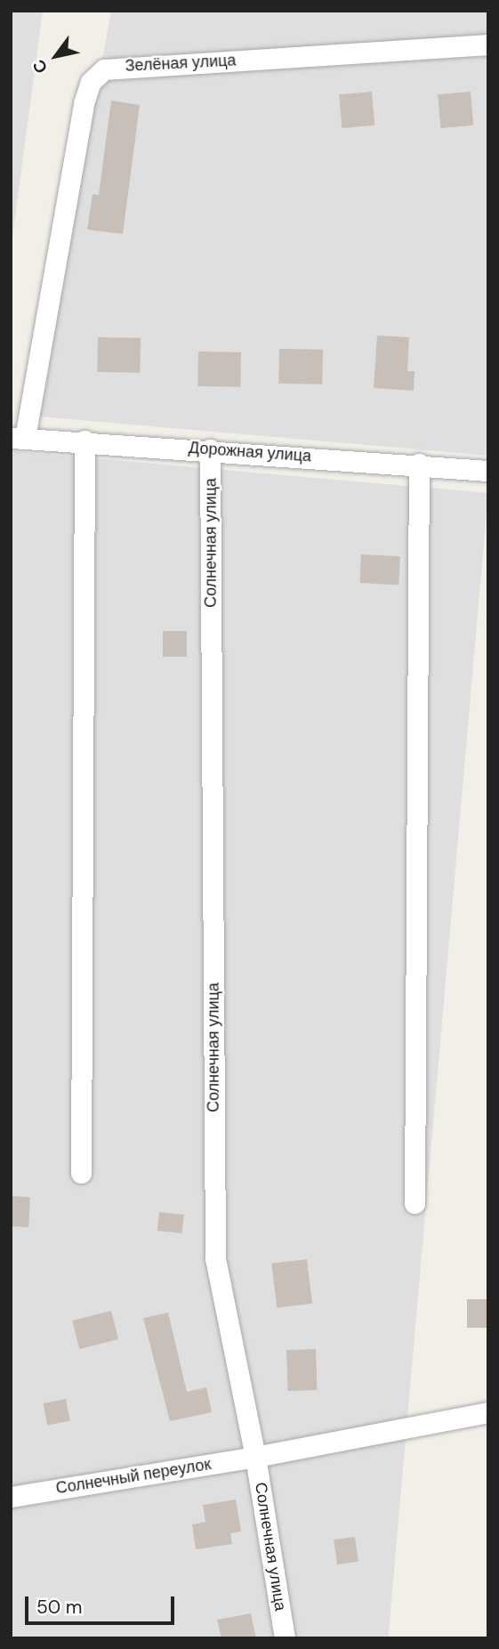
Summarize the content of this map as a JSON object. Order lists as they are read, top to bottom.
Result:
{
  "streets": {
    "street": [
      "Зелёная улица",
      "Дорожная улица",
      "Солнечная улица",
      "Солнечный переулок"
    ]
  },
  "crossings": [
    ["Зелёная улица", "Дорожная улица"],
    ["Дорожная улица", "Солнечная улица"],
    ["Солнечная улица", "Солнечный переулок"]
  ],
  "scale_bar": "50 m",
  "north": "bottom left"
}
